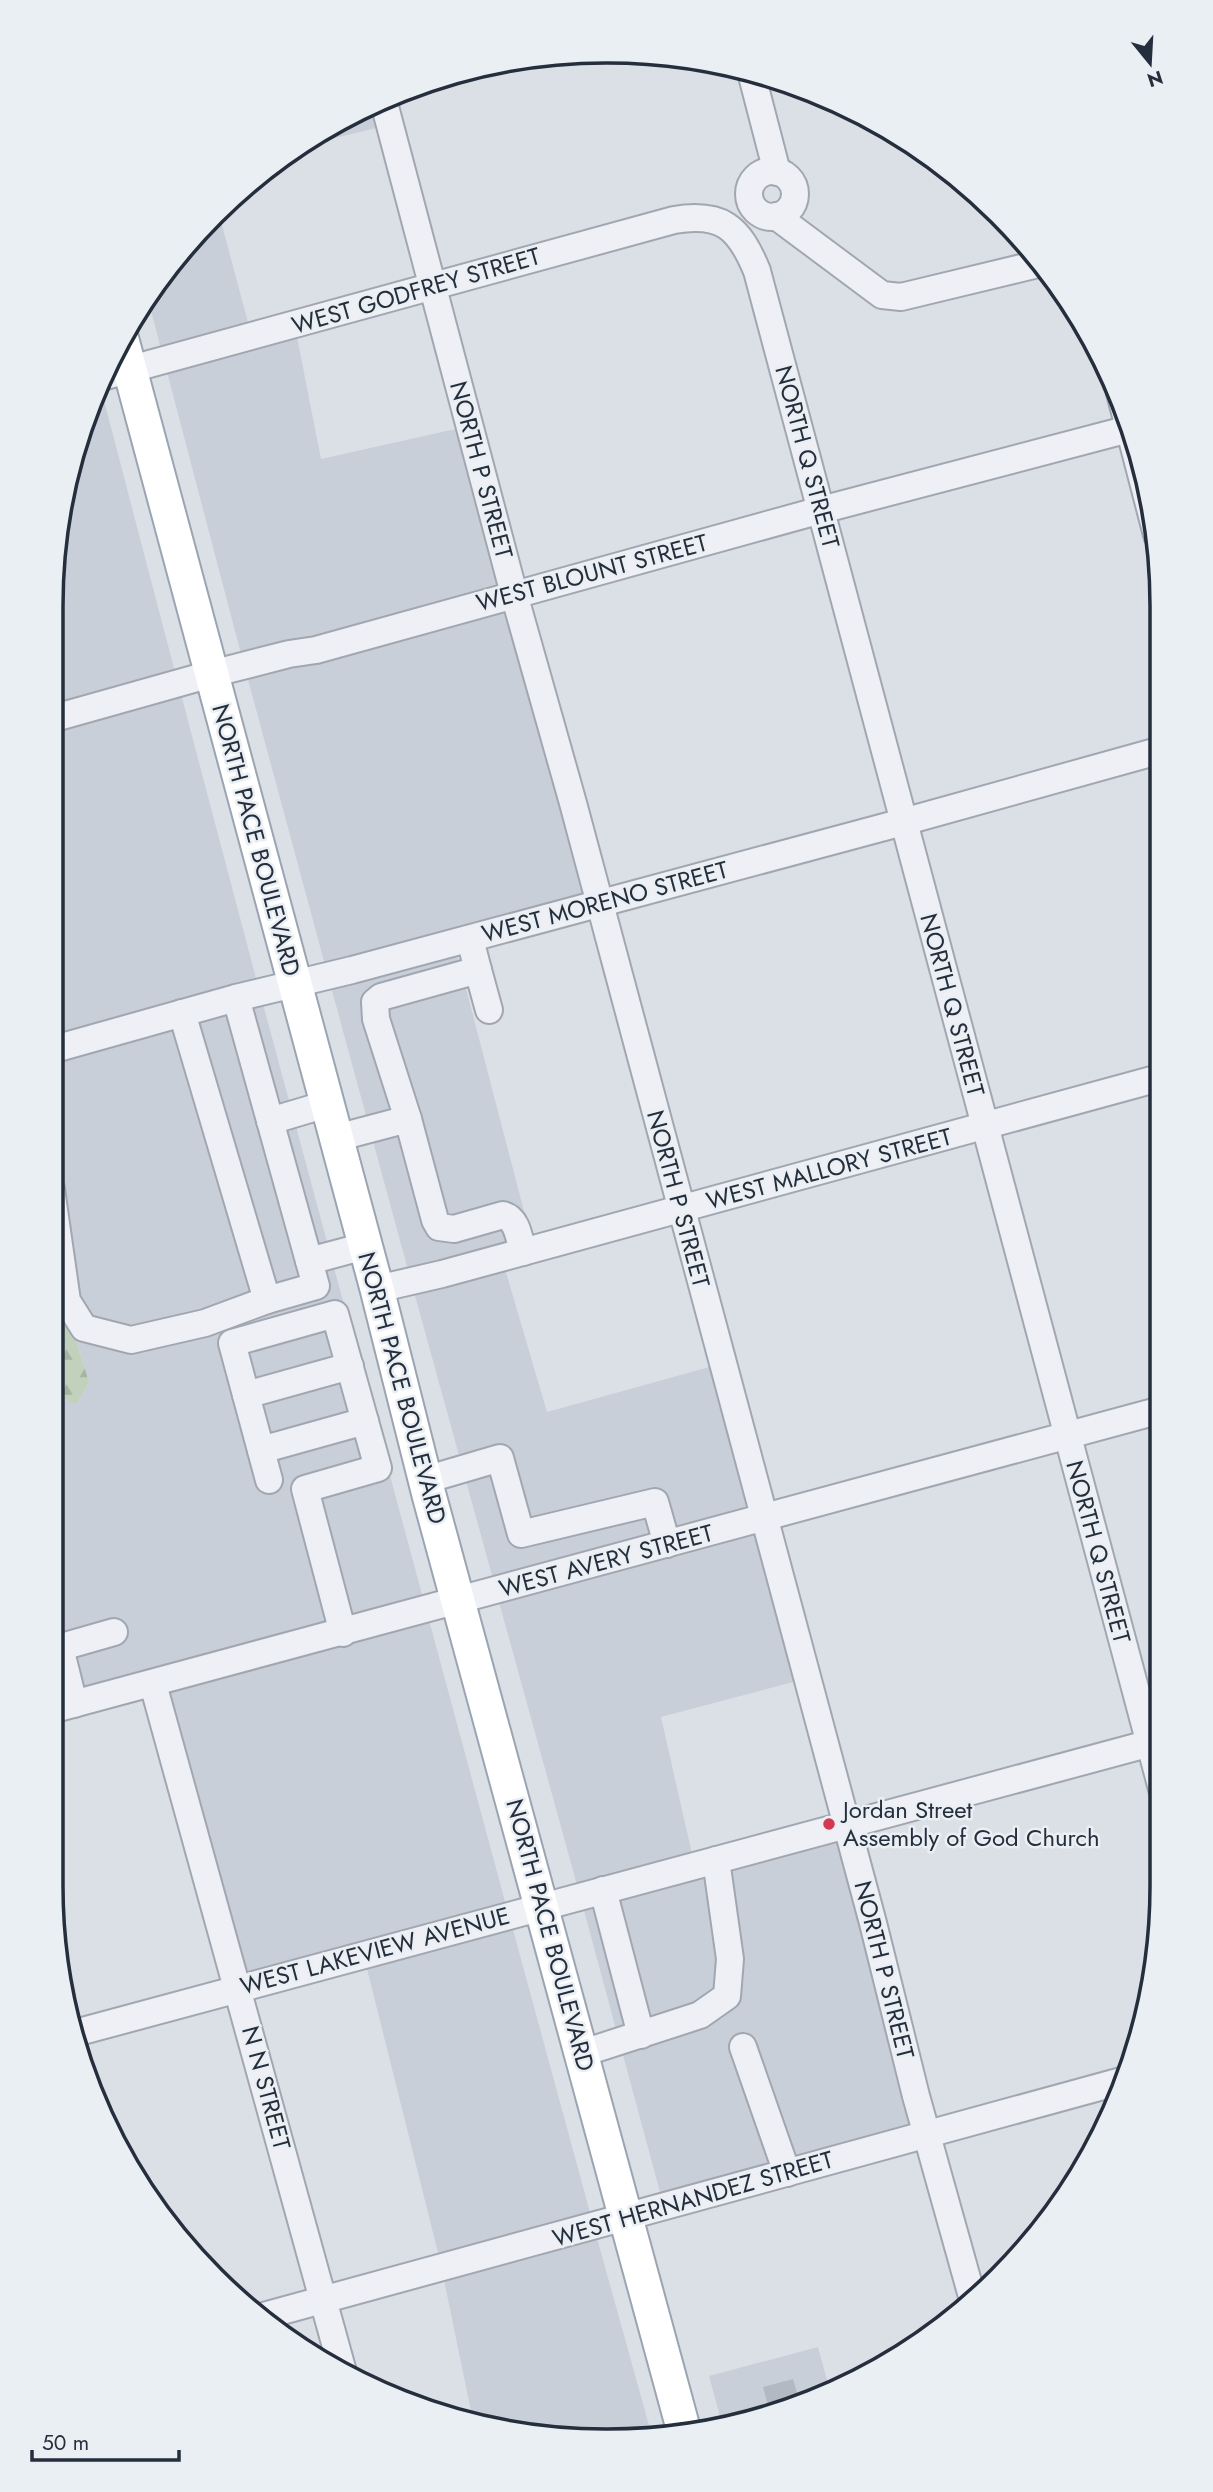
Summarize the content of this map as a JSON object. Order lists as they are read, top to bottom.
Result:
{
  "streets": {
    "main road": ["NORTH PACE BOULEVARD"],
    "street": [
      "WEST GODFREY STREET",
      "NORTH Q STREET",
      "NORTH P STREET",
      "WEST BLOUNT STREET",
      "WEST MORENO STREET",
      "WEST MALLORY STREET",
      "WEST AVERY STREET",
      "WEST LAKEVIEW AVENUE",
      "N N STREET",
      "WEST HERNANDEZ STREET"
    ]
  },
  "crossings": [
    ["WEST GODFREY STREET", "NORTH Q STREET"],
    ["WEST GODFREY STREET", "NORTH P STREET"],
    ["NORTH Q STREET", "WEST BLOUNT STREET"],
    ["NORTH Q STREET", "WEST MORENO STREET"],
    ["NORTH Q STREET", "WEST MALLORY STREET"],
    ["NORTH Q STREET", "WEST AVERY STREET"],
    ["NORTH P STREET", "WEST BLOUNT STREET"],
    ["NORTH P STREET", "WEST MORENO STREET"],
    ["NORTH P STREET", "WEST MALLORY STREET"],
    ["NORTH P STREET", "WEST AVERY STREET"],
    ["NORTH P STREET", "WEST LAKEVIEW AVENUE"],
    ["NORTH P STREET", "WEST HERNANDEZ STREET"],
    ["WEST BLOUNT STREET", "NORTH PACE BOULEVARD"],
    ["NORTH PACE BOULEVARD", "WEST MORENO STREET"],
    ["NORTH PACE BOULEVARD", "WEST MALLORY STREET"],
    ["NORTH PACE BOULEVARD", "WEST AVERY STREET"],
    ["NORTH PACE BOULEVARD", "WEST LAKEVIEW AVENUE"],
    ["NORTH PACE BOULEVARD", "WEST HERNANDEZ STREET"],
    ["WEST AVERY STREET", "N N STREET"],
    ["WEST LAKEVIEW AVENUE", "N N STREET"],
    ["N N STREET", "WEST HERNANDEZ STREET"]
  ],
  "places": ["Jordan Street Assembly of God Church"],
  "scale_bar": "50 m",
  "north": "bottom"
}
